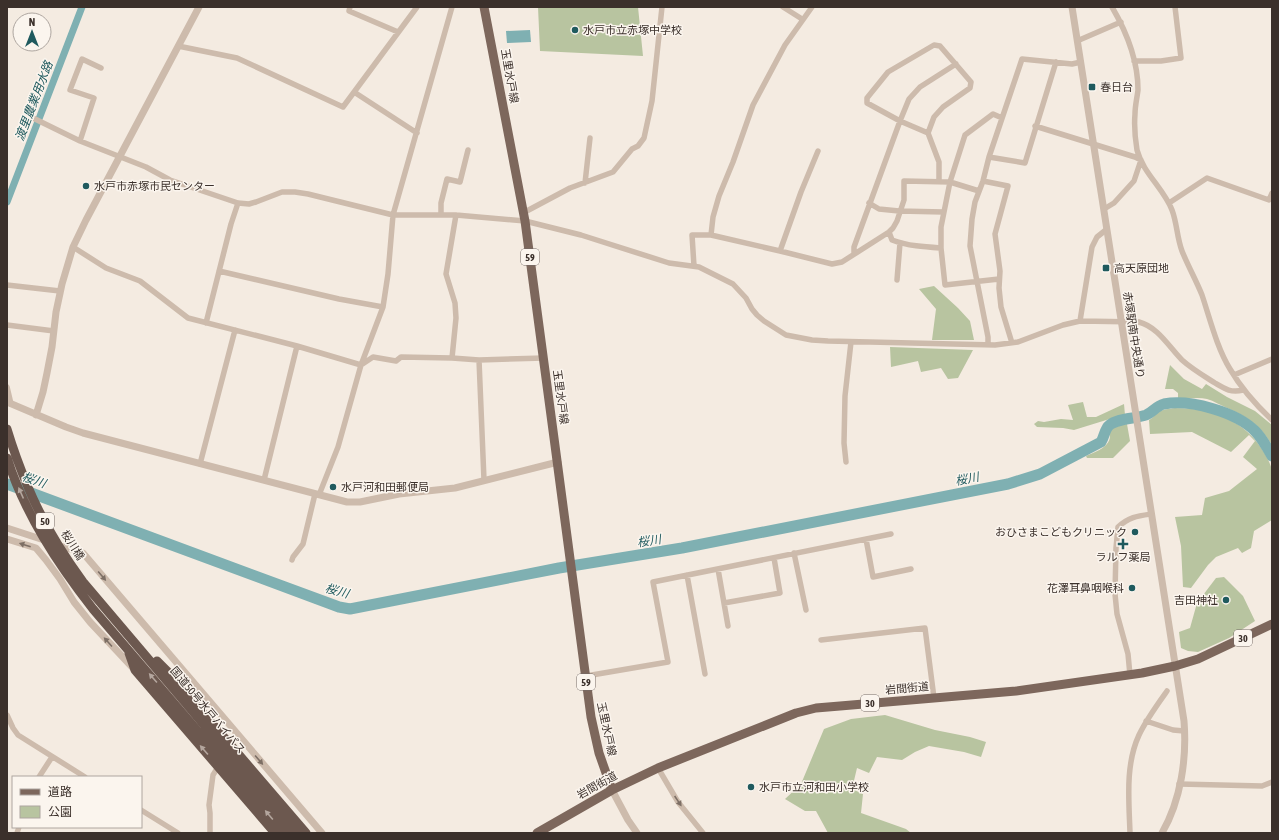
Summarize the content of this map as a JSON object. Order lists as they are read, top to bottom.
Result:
{
  "streets": {
    "highway": ["50", "桜川橋", "国道50号水戸バイパス"],
    "main road": [
      "玉里水戸線",
      "59",
      "30",
      "岩間街道"
    ],
    "street": ["赤塚駅南中央通り"]
  },
  "crossings": [
    ["玉里水戸線", "岩間街道"],
    ["赤塚駅南中央通り", "岩間街道"],
    ["桜川橋", "国道50号水戸バイパス"]
  ],
  "water": ["渡里農業用水路", "桜川"],
  "places": {
    "other": [
      "水戸市立赤塚中学校",
      "水戸市赤塚市民センター",
      "水戸河和田郵便局",
      "おひさまこどもクリニック",
      "花澤耳鼻咽喉科",
      "吉田神社",
      "水戸市立河和田小学校"
    ],
    "transit": ["春日台", "高天原団地"],
    "health": ["ラルフ薬局"]
  },
  "legend": ["道路", "公園"],
  "north": "top"
}
